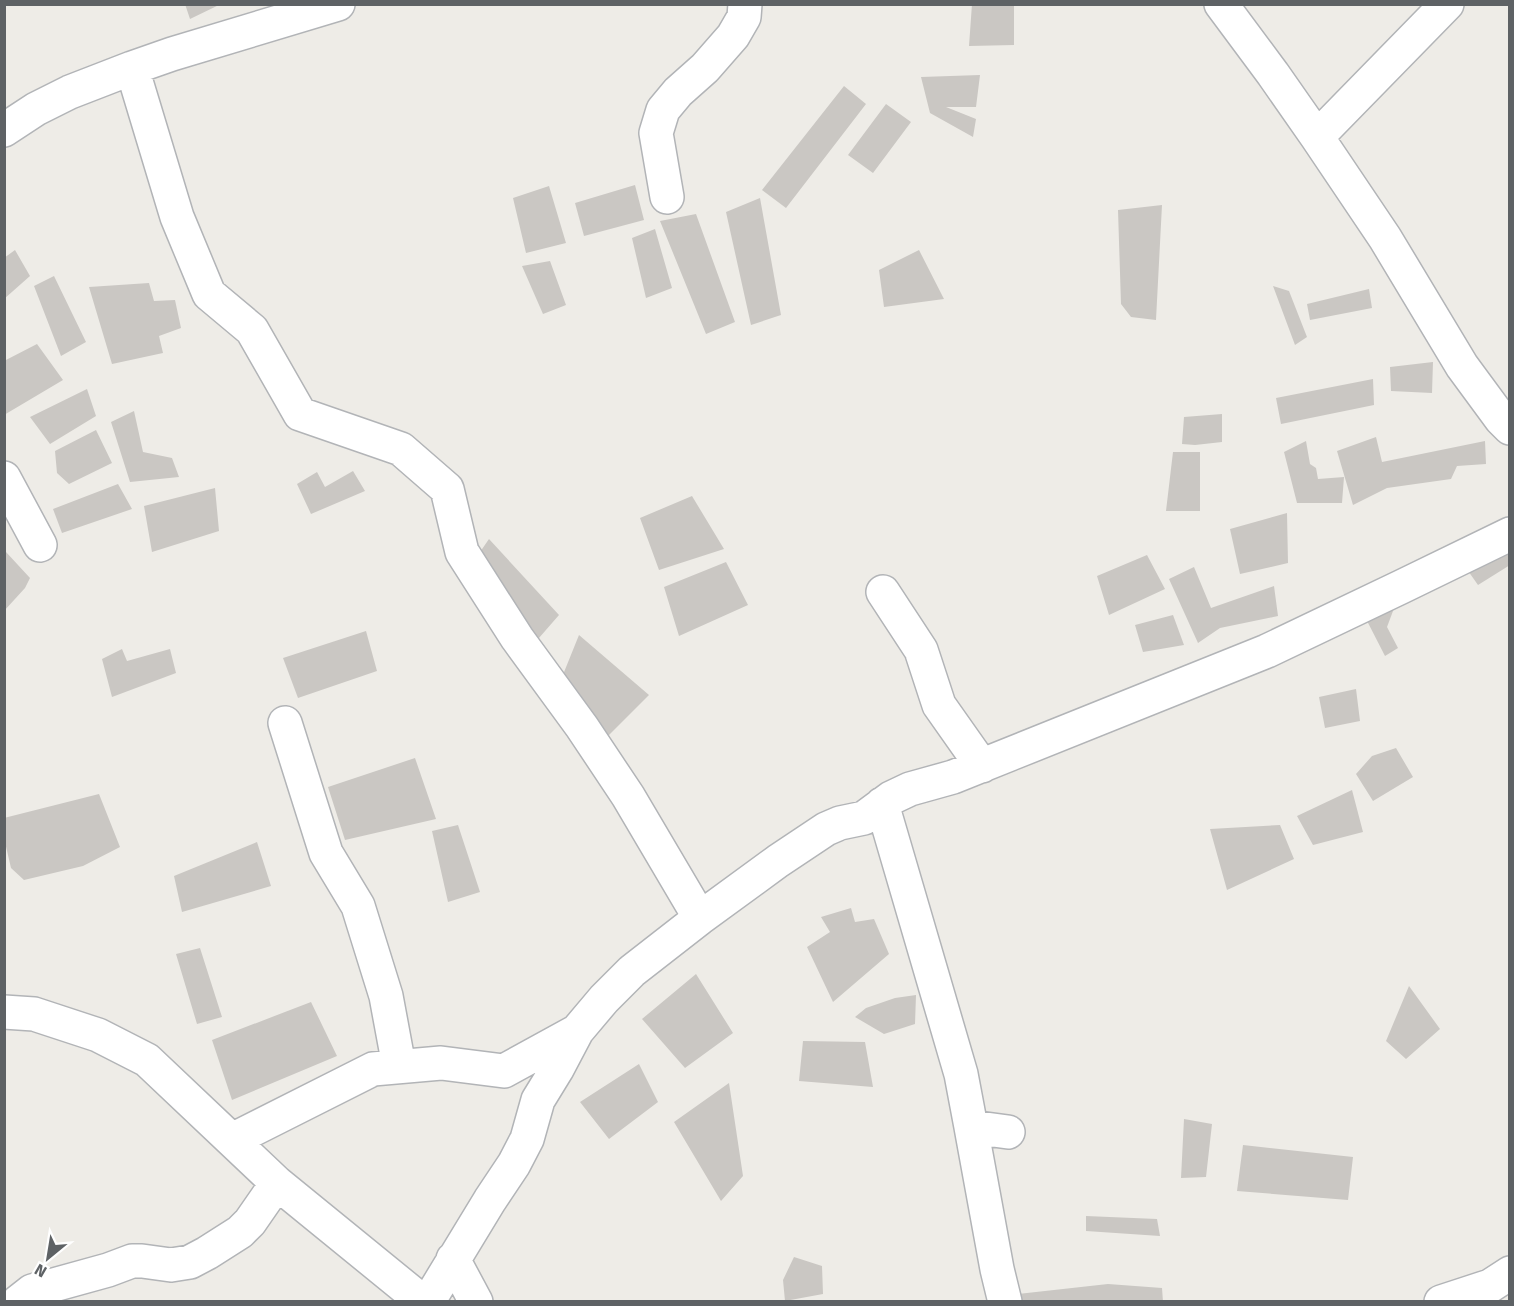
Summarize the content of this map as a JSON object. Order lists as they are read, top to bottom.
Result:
{
  "north": "bottom left"
}
